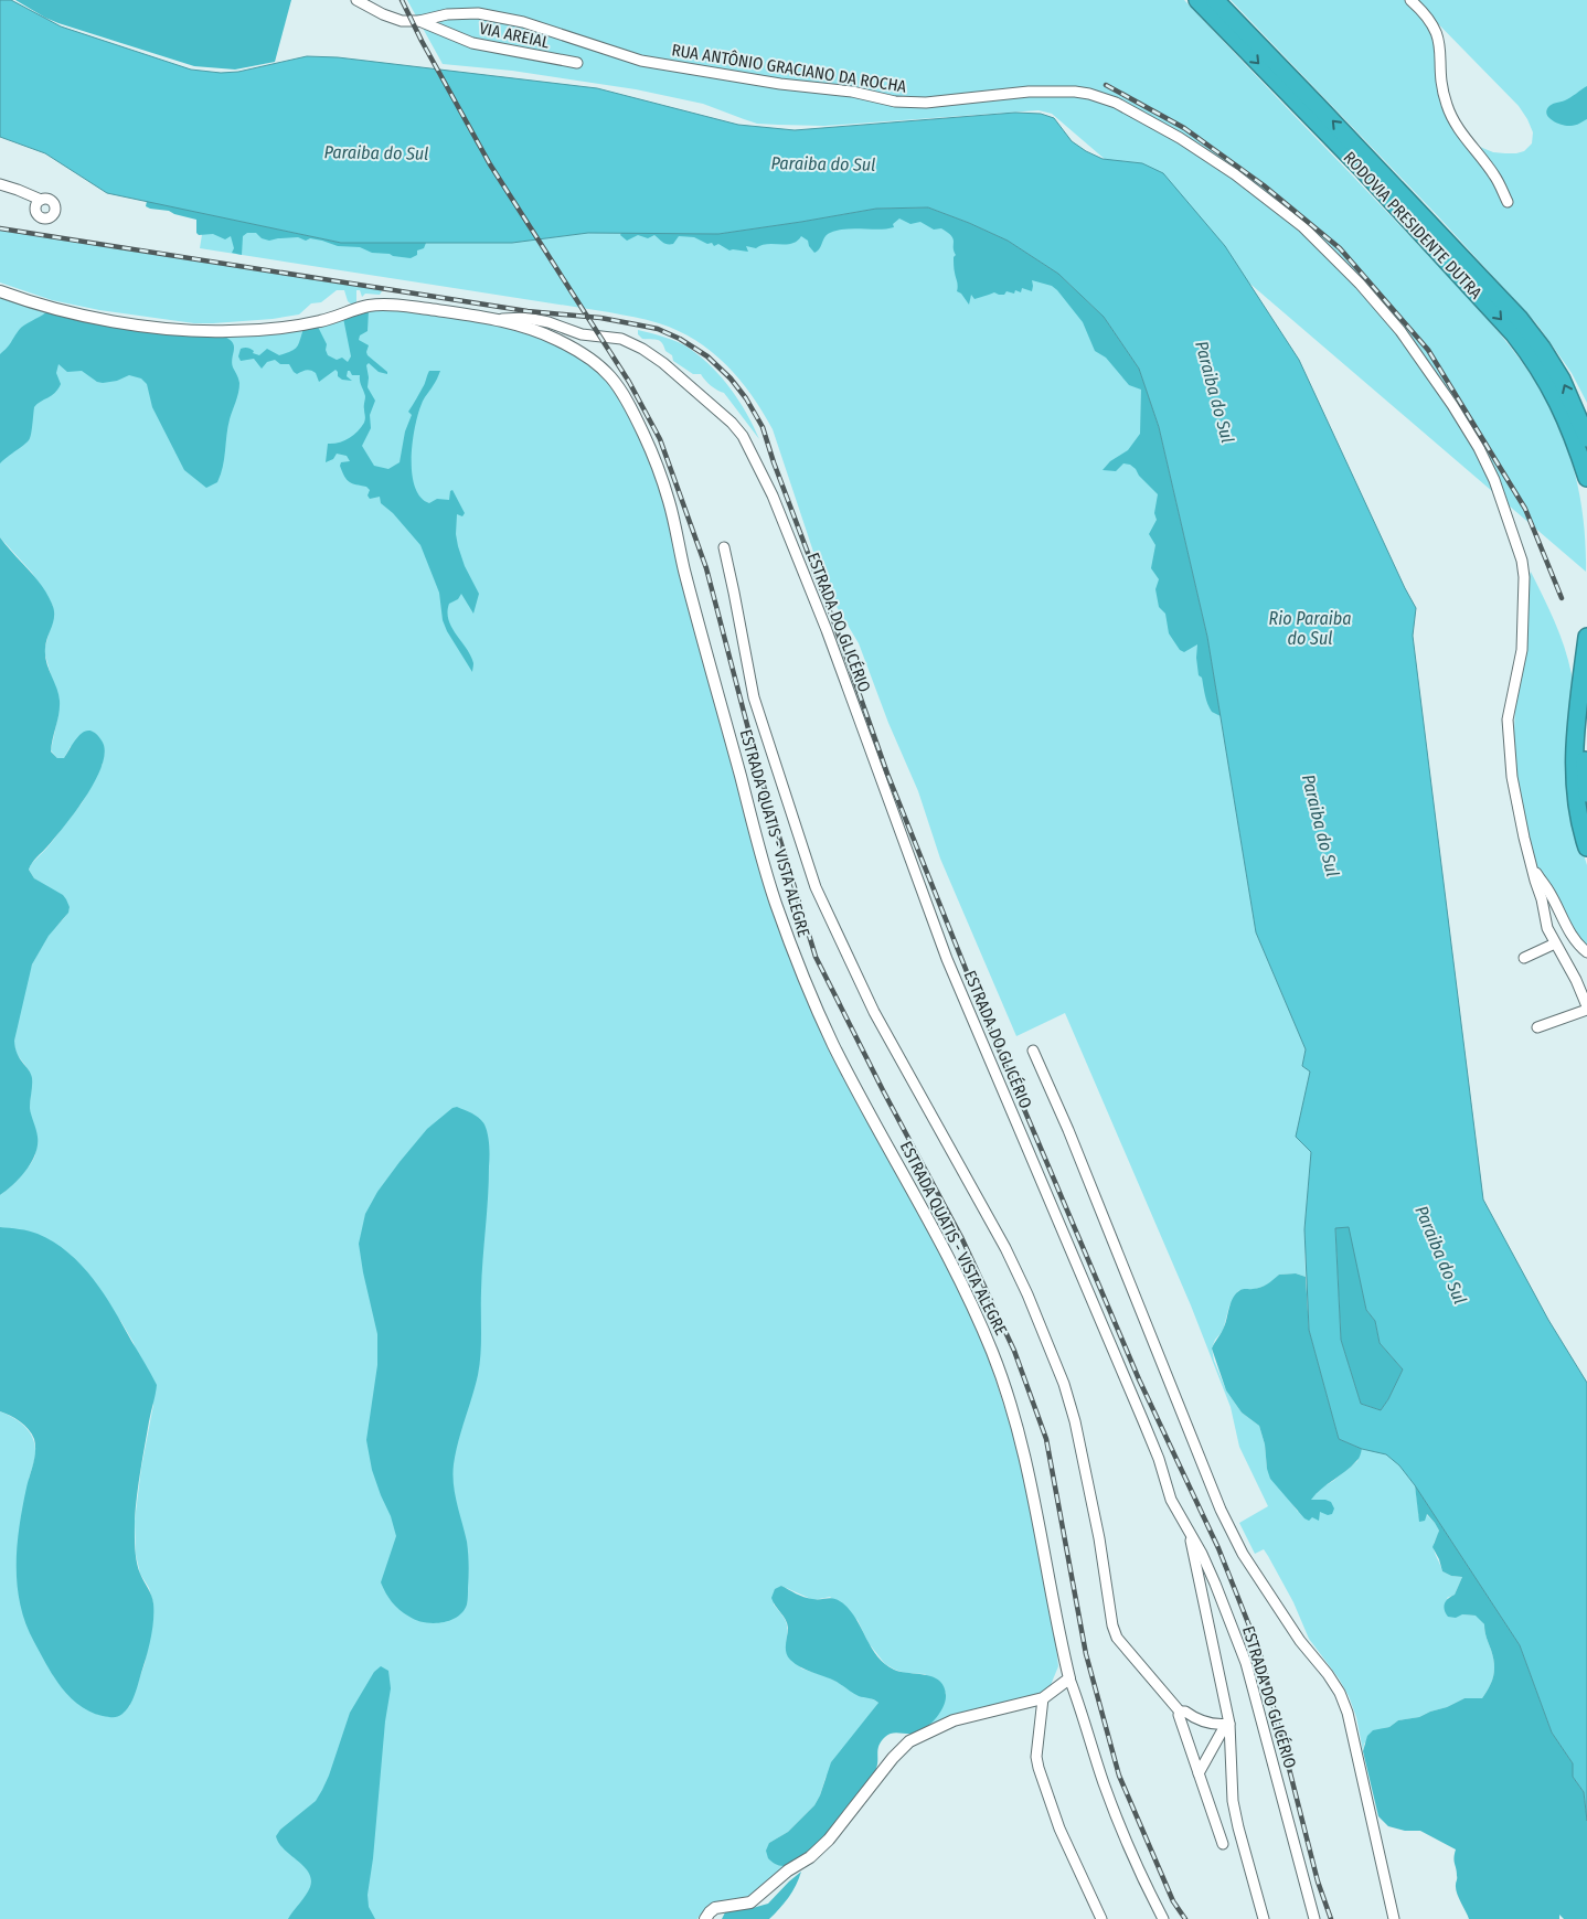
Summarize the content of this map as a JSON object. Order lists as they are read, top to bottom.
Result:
{
  "streets": {
    "highway": ["RODOVIA PRESIDENTE DUTRA"],
    "street": [
      "VIA AREIAL",
      "RUA ANTÔNIO GRACIANO DA ROCHA",
      "ESTRADA DO GLICÉRIO",
      "ESTRADA QUATIS - VISTA ALEGRE"
    ]
  },
  "crossings": [
    ["VIA AREIAL", "RUA ANTÔNIO GRACIANO DA ROCHA"],
    ["ESTRADA DO GLICÉRIO", "ESTRADA QUATIS - VISTA ALEGRE"]
  ],
  "water": ["Paraiba do Sul", "Rio Paraiba do Sul"]
}
